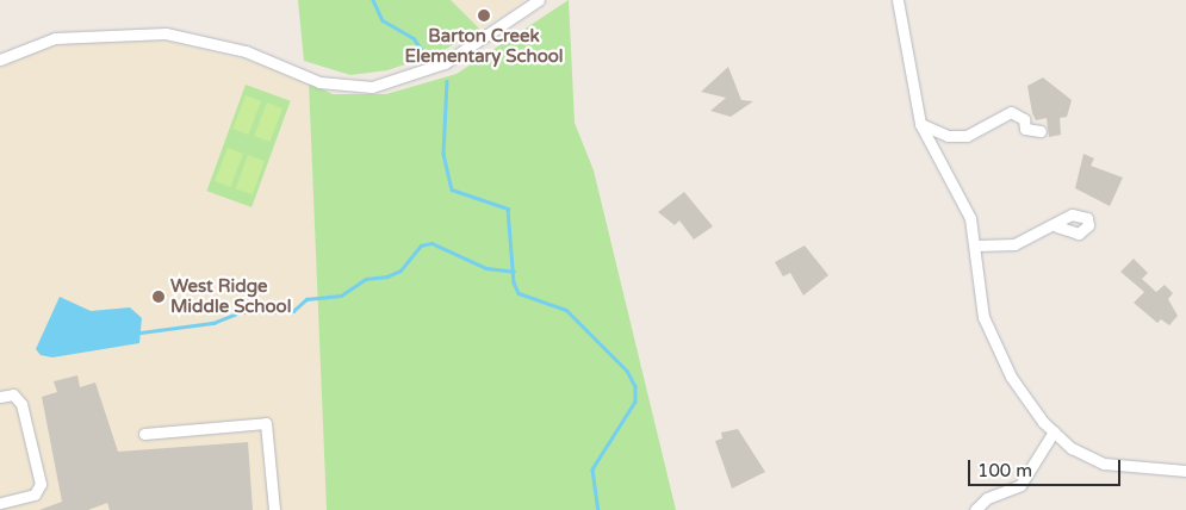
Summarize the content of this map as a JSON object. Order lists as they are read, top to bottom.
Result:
{
  "places": ["Barton Creek Elementary School", "West Ridge Middle School"],
  "scale_bar": "100 m"
}
